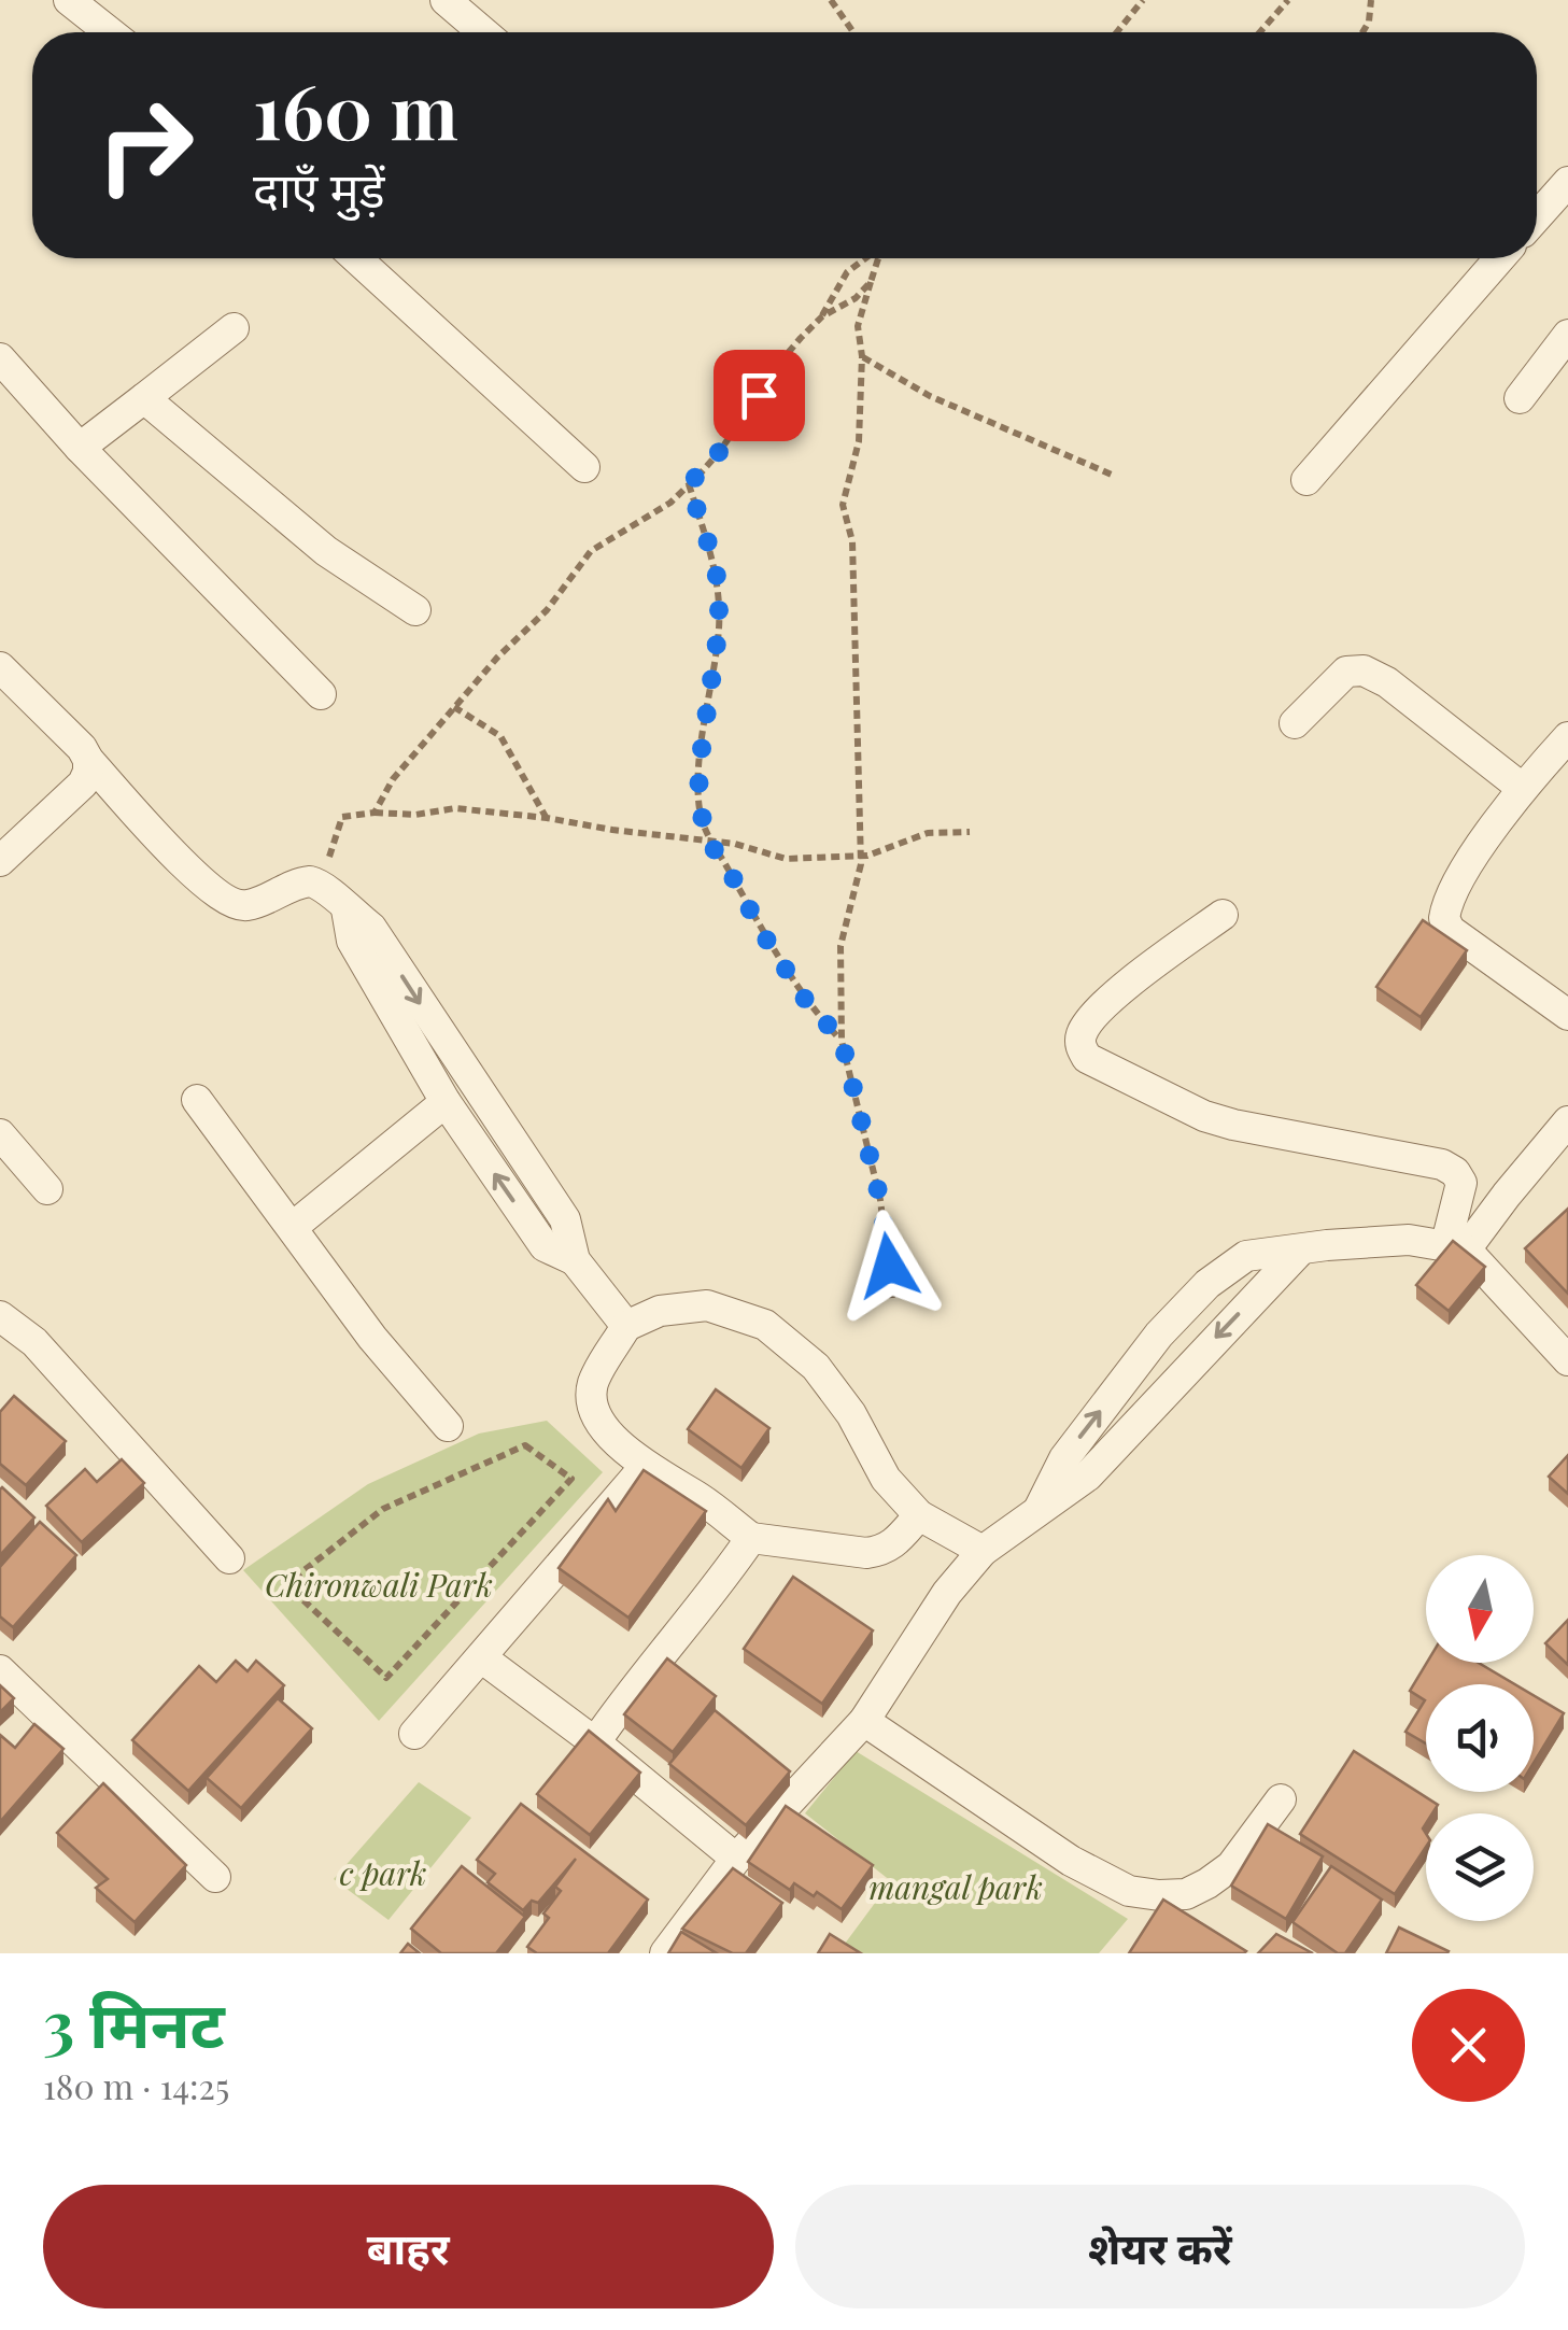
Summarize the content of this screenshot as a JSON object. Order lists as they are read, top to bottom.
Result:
{
  "parks": ["Chironwali Park", "c park", "mangal park"],
  "north": "bottom",
  "page": {
    "turn": ["160 m", "दाएँ मुड़ें"],
    "heading": ["3 मिनट", "180 m · 14:25"],
    "buttons": ["बाहर", "शेयर करें"]
  }
}
